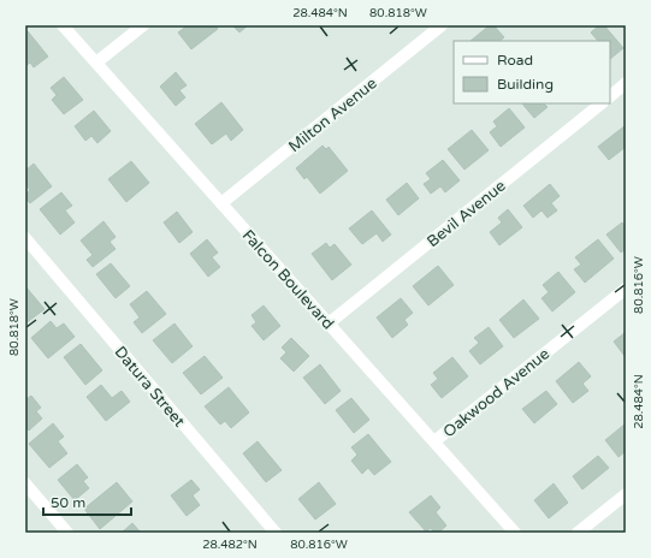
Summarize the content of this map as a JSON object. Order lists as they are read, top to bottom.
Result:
{
  "streets": {
    "street": [
      "Milton Avenue",
      "Bevil Avenue",
      "Falcon Boulevard",
      "Datura Street",
      "Oakwood Avenue"
    ]
  },
  "crossings": [
    ["Milton Avenue", "Falcon Boulevard"],
    ["Bevil Avenue", "Falcon Boulevard"],
    ["Falcon Boulevard", "Oakwood Avenue"]
  ],
  "legend": ["Road", "Building"],
  "scale_bar": "50 m",
  "coordinates": [
    "28.484°N",
    "80.818°W",
    "80.816°W",
    "28.482°N"
  ]
}
